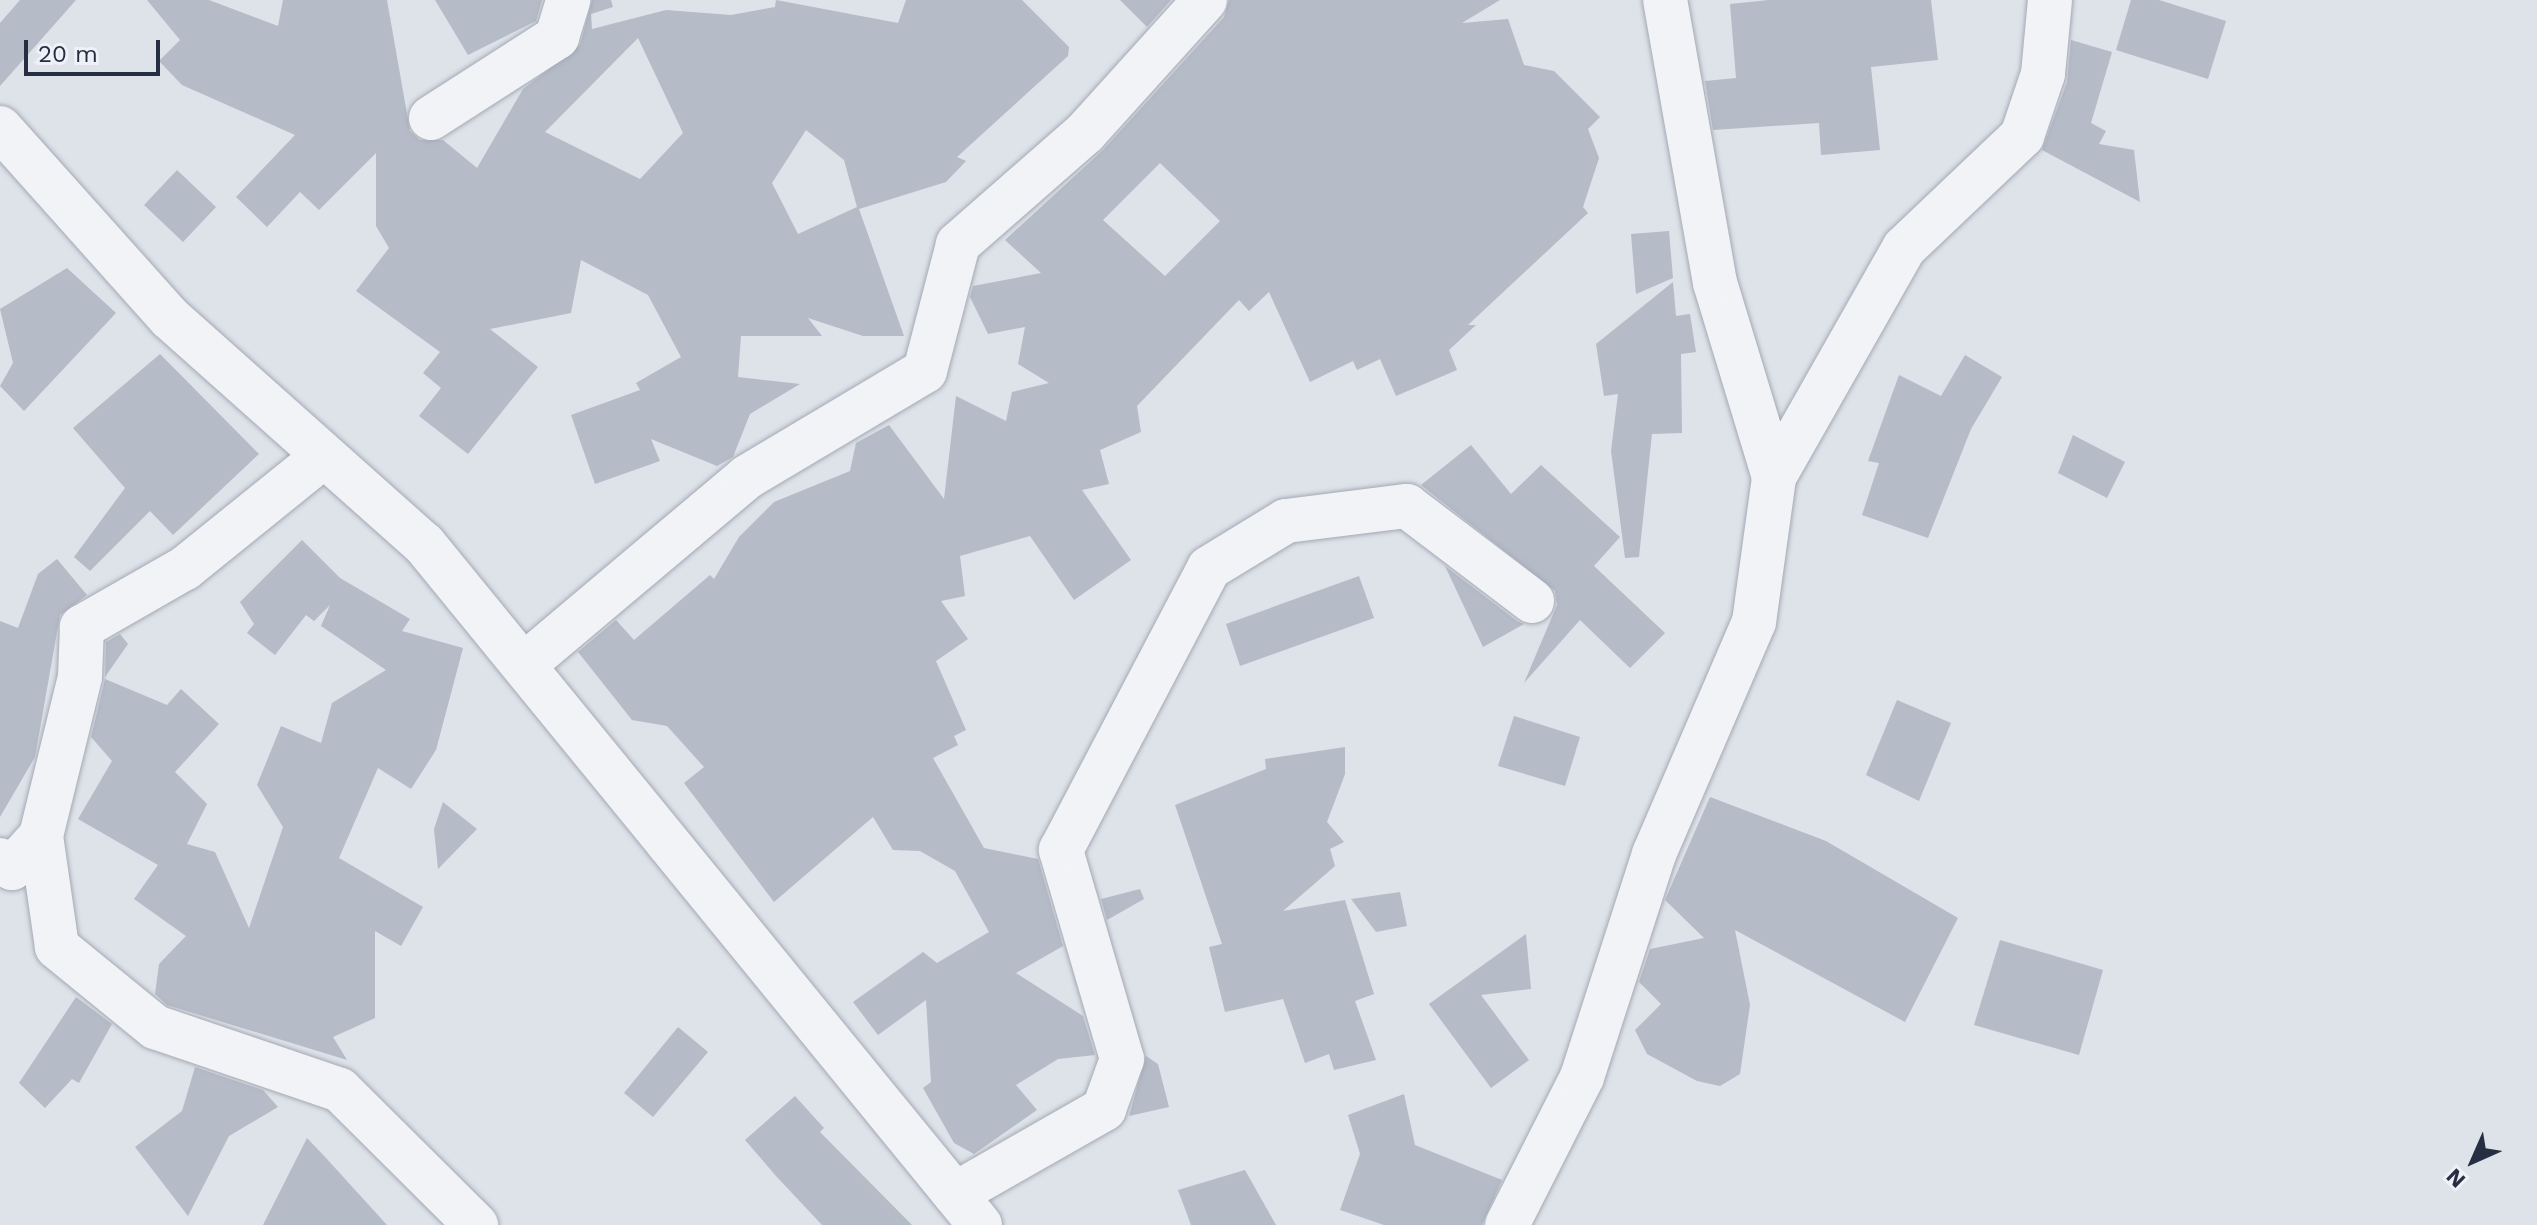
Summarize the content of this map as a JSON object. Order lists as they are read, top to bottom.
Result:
{
  "scale_bar": "20 m",
  "north": "bottom left"
}
